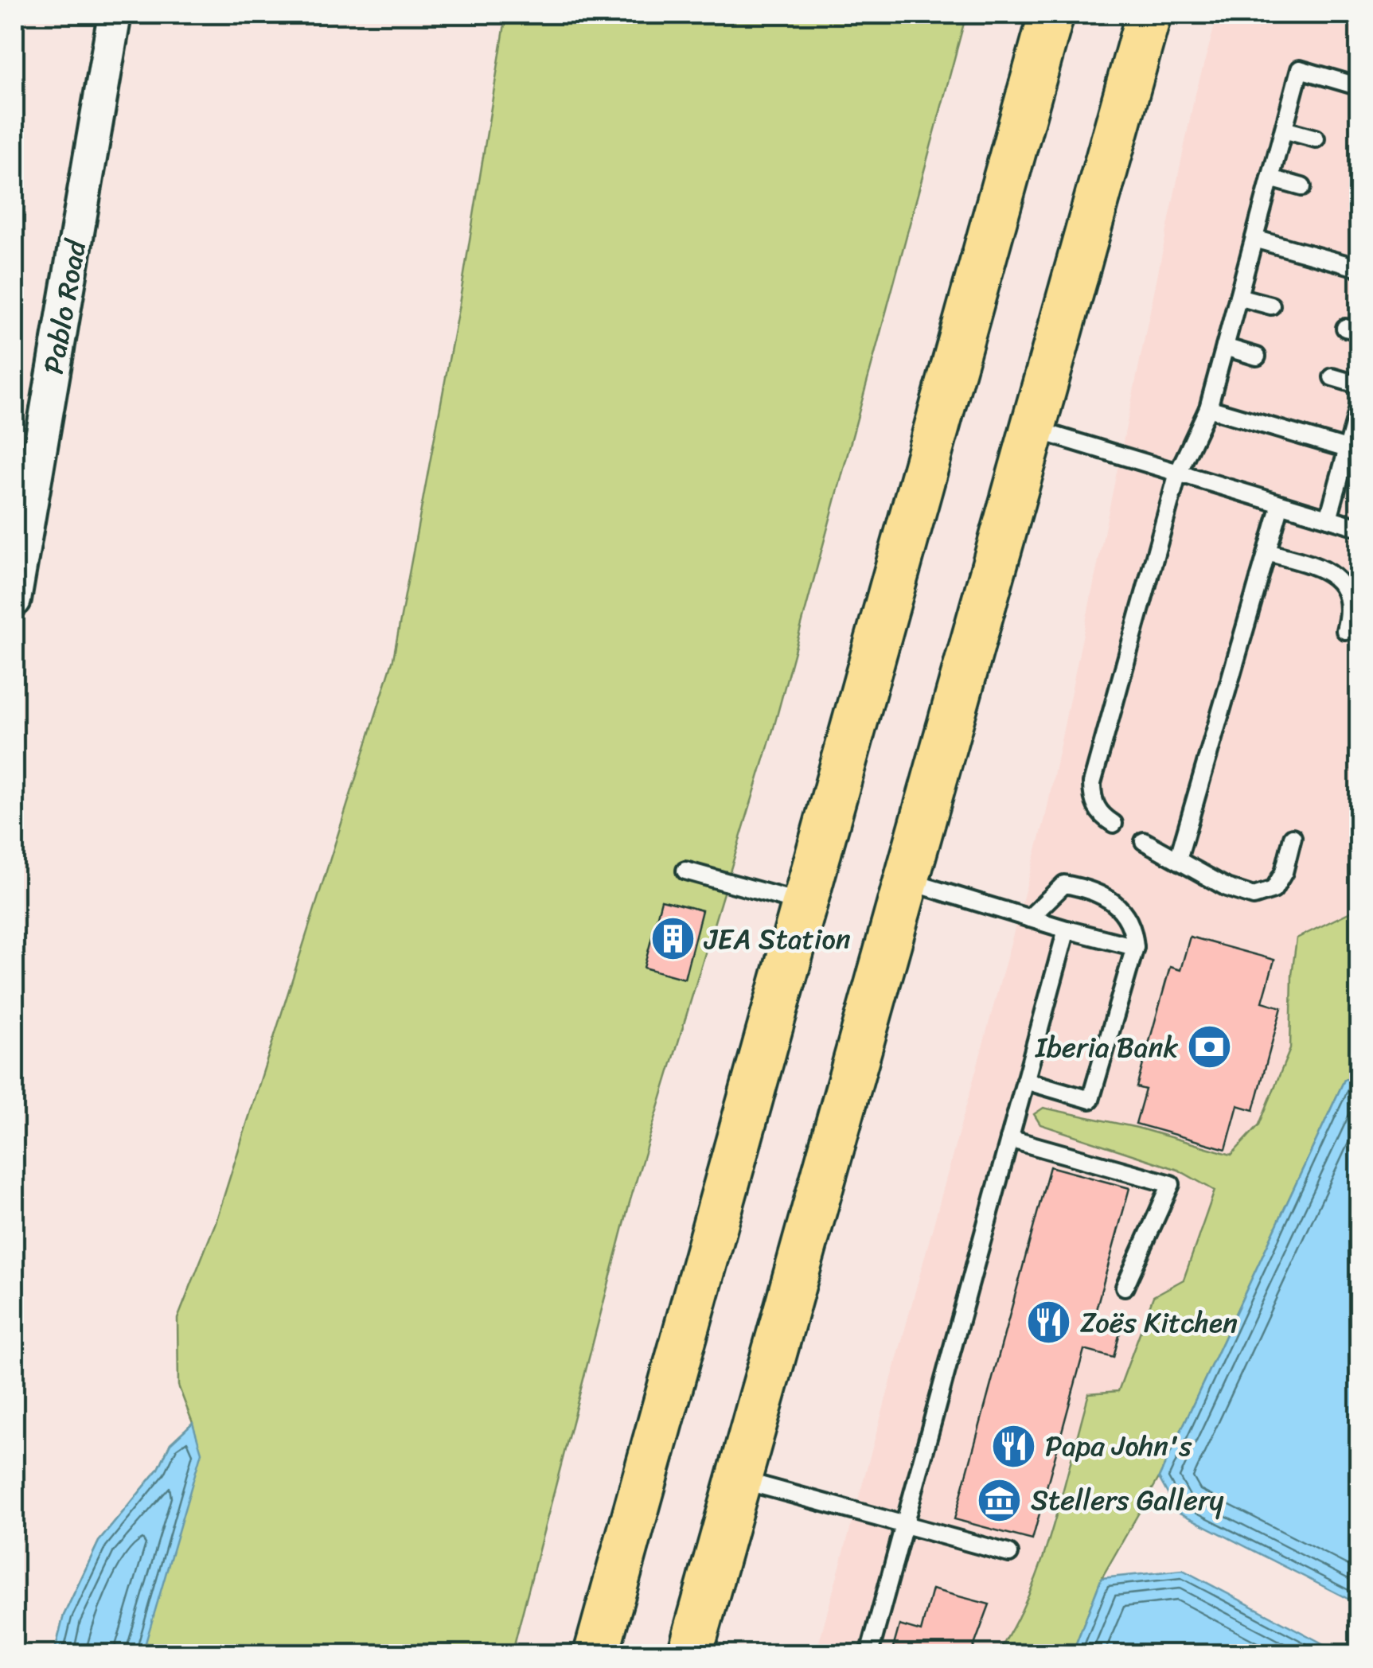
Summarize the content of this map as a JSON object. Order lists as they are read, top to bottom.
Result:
{
  "streets": {
    "street": ["Pablo Road"]
  },
  "places": {
    "building": ["JEA Station"],
    "bank": ["Iberia Bank"],
    "restaurant": ["Zoës Kitchen", "Papa John's"],
    "museum": ["Stellers Gallery"]
  }
}
